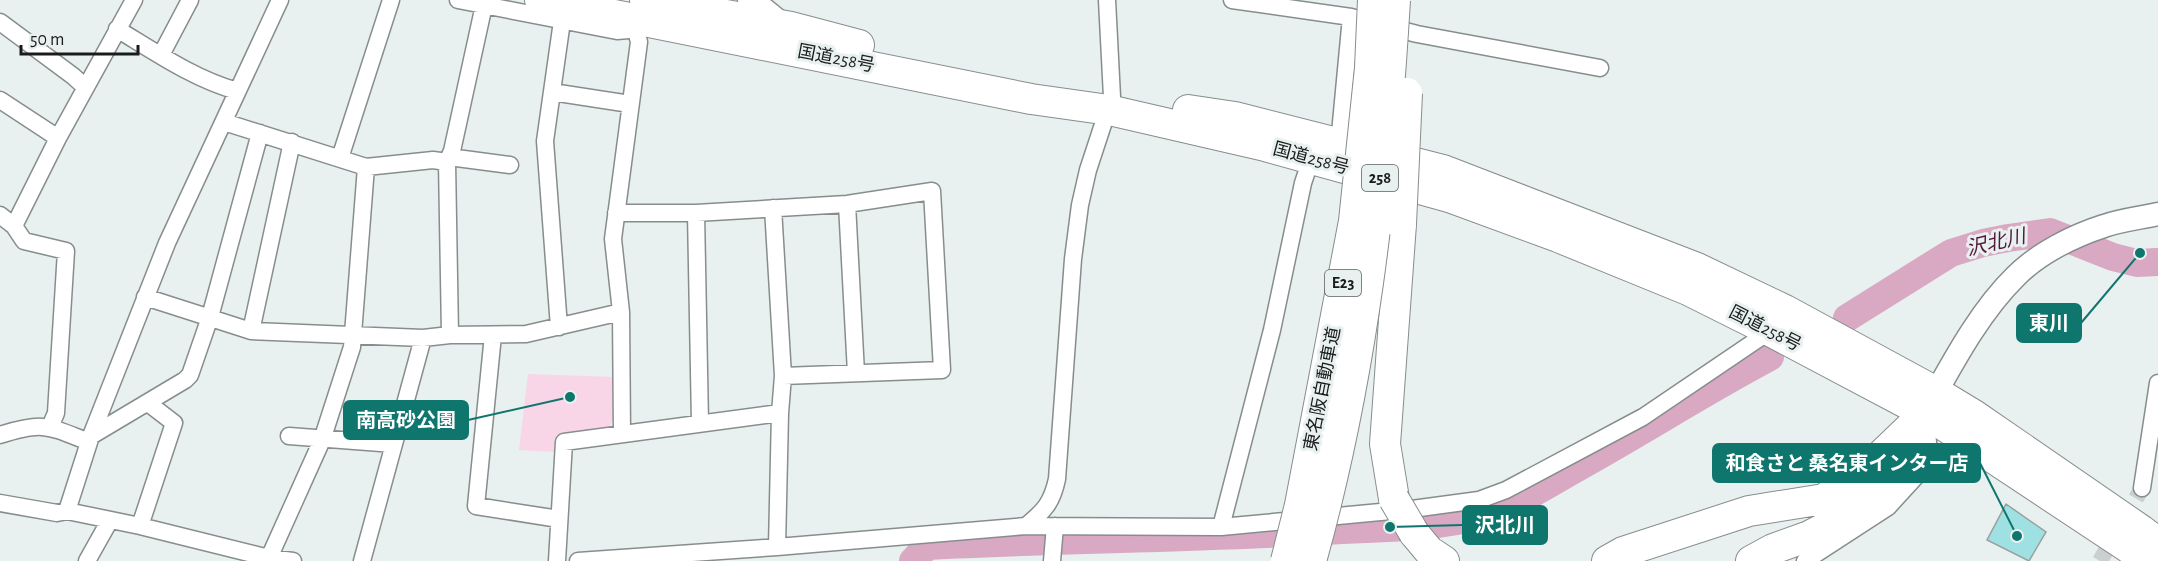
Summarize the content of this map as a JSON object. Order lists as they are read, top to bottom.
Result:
{
  "streets": {
    "highway": [
      "国道258号",
      "258",
      "E23",
      "東名阪自動車道"
    ]
  },
  "water": ["沢北川"],
  "places": [
    "東川",
    "南高砂公園",
    "沢北川",
    "和食さと 桑名東インター店"
  ],
  "scale_bar": "50 m"
}
